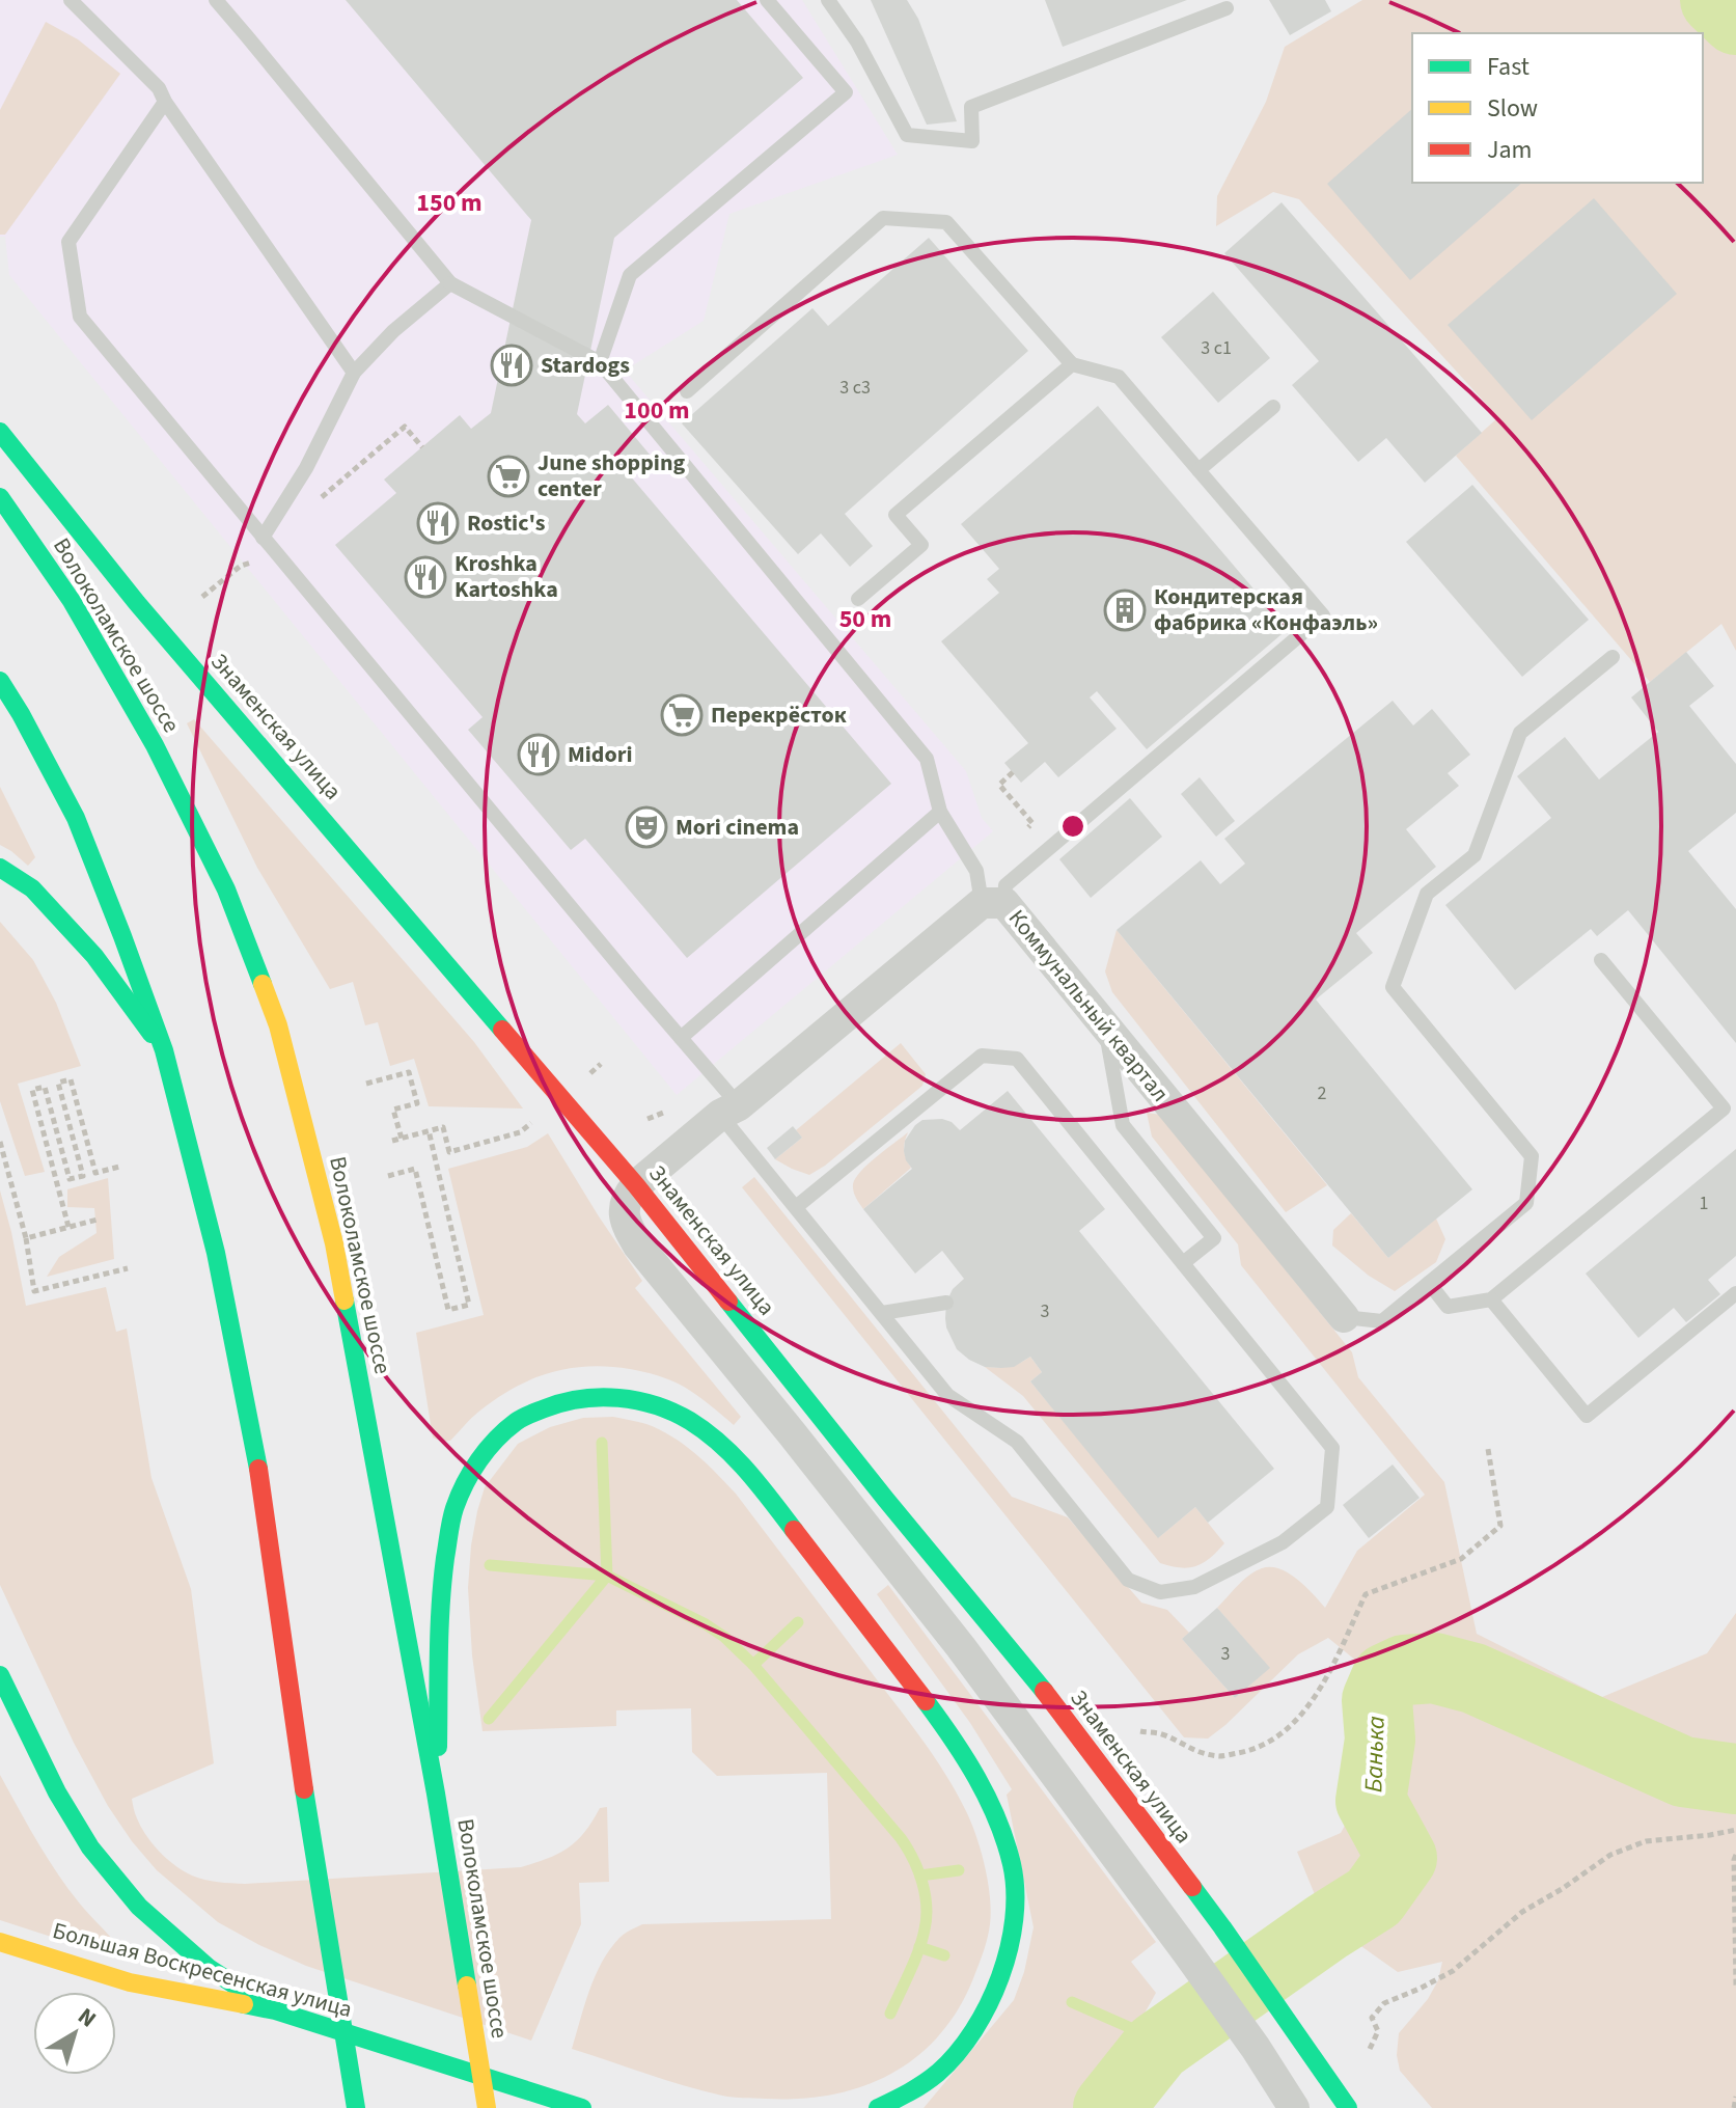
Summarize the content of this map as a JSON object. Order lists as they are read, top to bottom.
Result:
{
  "streets": {
    "main road": ["Волоколамское шоссе", "Знаменская улица", "Большая Воскресенская улица"],
    "street": ["Коммунальный квартал"]
  },
  "crossings": [
    ["Знаменская улица", "Коммунальный квартал"]
  ],
  "water": ["Банька"],
  "places": {
    "restaurant": [
      "Stardogs",
      "Rostic's",
      "Kroshka Kartoshka",
      "Midori"
    ],
    "supermarket": ["June shopping center", "Перекрёсток"],
    "building": ["Кондитерская фабрика «Конфаэль»"],
    "theatre": ["Mori cinema"]
  },
  "house_numbers": [
    "3 c1",
    "3 c3",
    "2",
    "1",
    "3",
    "3"
  ],
  "legend": ["Fast", "Slow", "Jam"],
  "north": "top right",
  "rings": ["150 m", "100 m", "50 m"]
}
